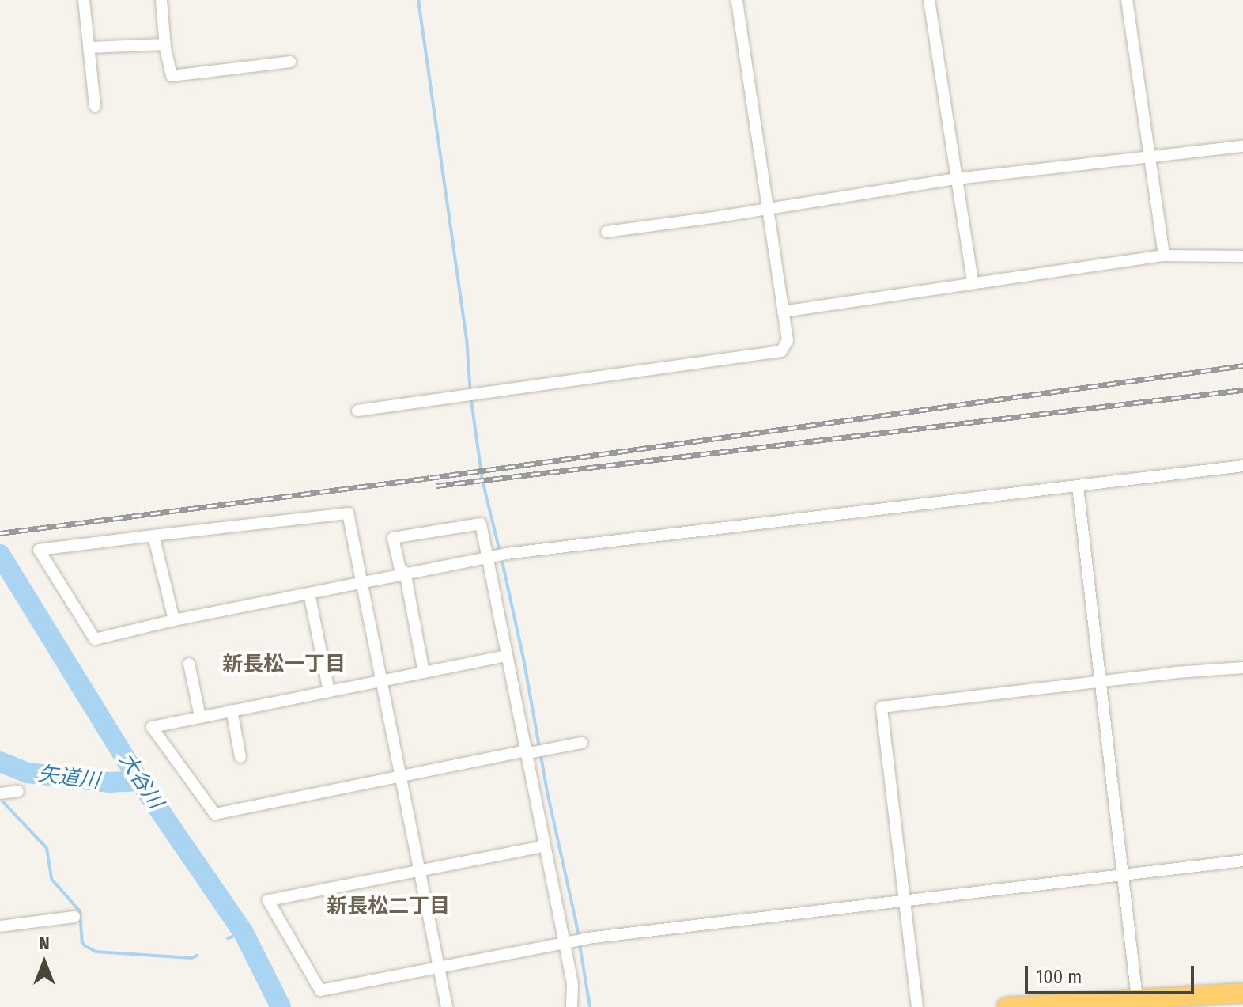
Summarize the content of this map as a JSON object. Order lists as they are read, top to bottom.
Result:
{
  "districts": ["新長松一丁目", "新長松二丁目"],
  "water": ["矢道川", "大谷川"],
  "scale_bar": "100 m",
  "north": "top"
}
